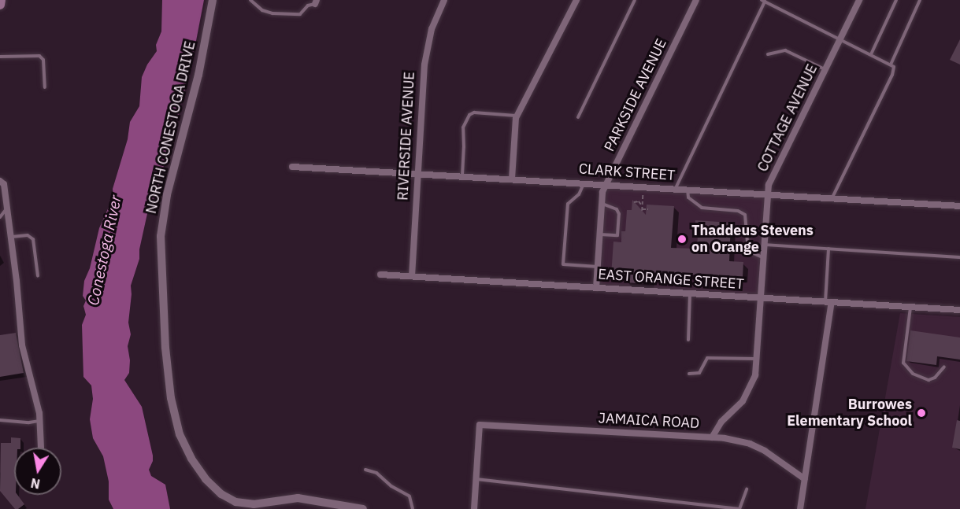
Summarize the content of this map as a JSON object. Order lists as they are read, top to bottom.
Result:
{
  "streets": {
    "street": [
      "PARKSIDE AVENUE",
      "COTTAGE AVENUE",
      "NORTH CONESTOGA DRIVE",
      "RIVERSIDE AVENUE",
      "CLARK STREET",
      "EAST ORANGE STREET",
      "JAMAICA ROAD"
    ]
  },
  "crossings": [
    ["PARKSIDE AVENUE", "CLARK STREET"],
    ["PARKSIDE AVENUE", "EAST ORANGE STREET"],
    ["COTTAGE AVENUE", "CLARK STREET"],
    ["COTTAGE AVENUE", "EAST ORANGE STREET"],
    ["COTTAGE AVENUE", "JAMAICA ROAD"],
    ["RIVERSIDE AVENUE", "CLARK STREET"],
    ["RIVERSIDE AVENUE", "EAST ORANGE STREET"]
  ],
  "water": ["Conestoga River"],
  "places": ["Thaddeus Stevens on Orange", "Burrowes Elementary School"],
  "north": "bottom"
}
